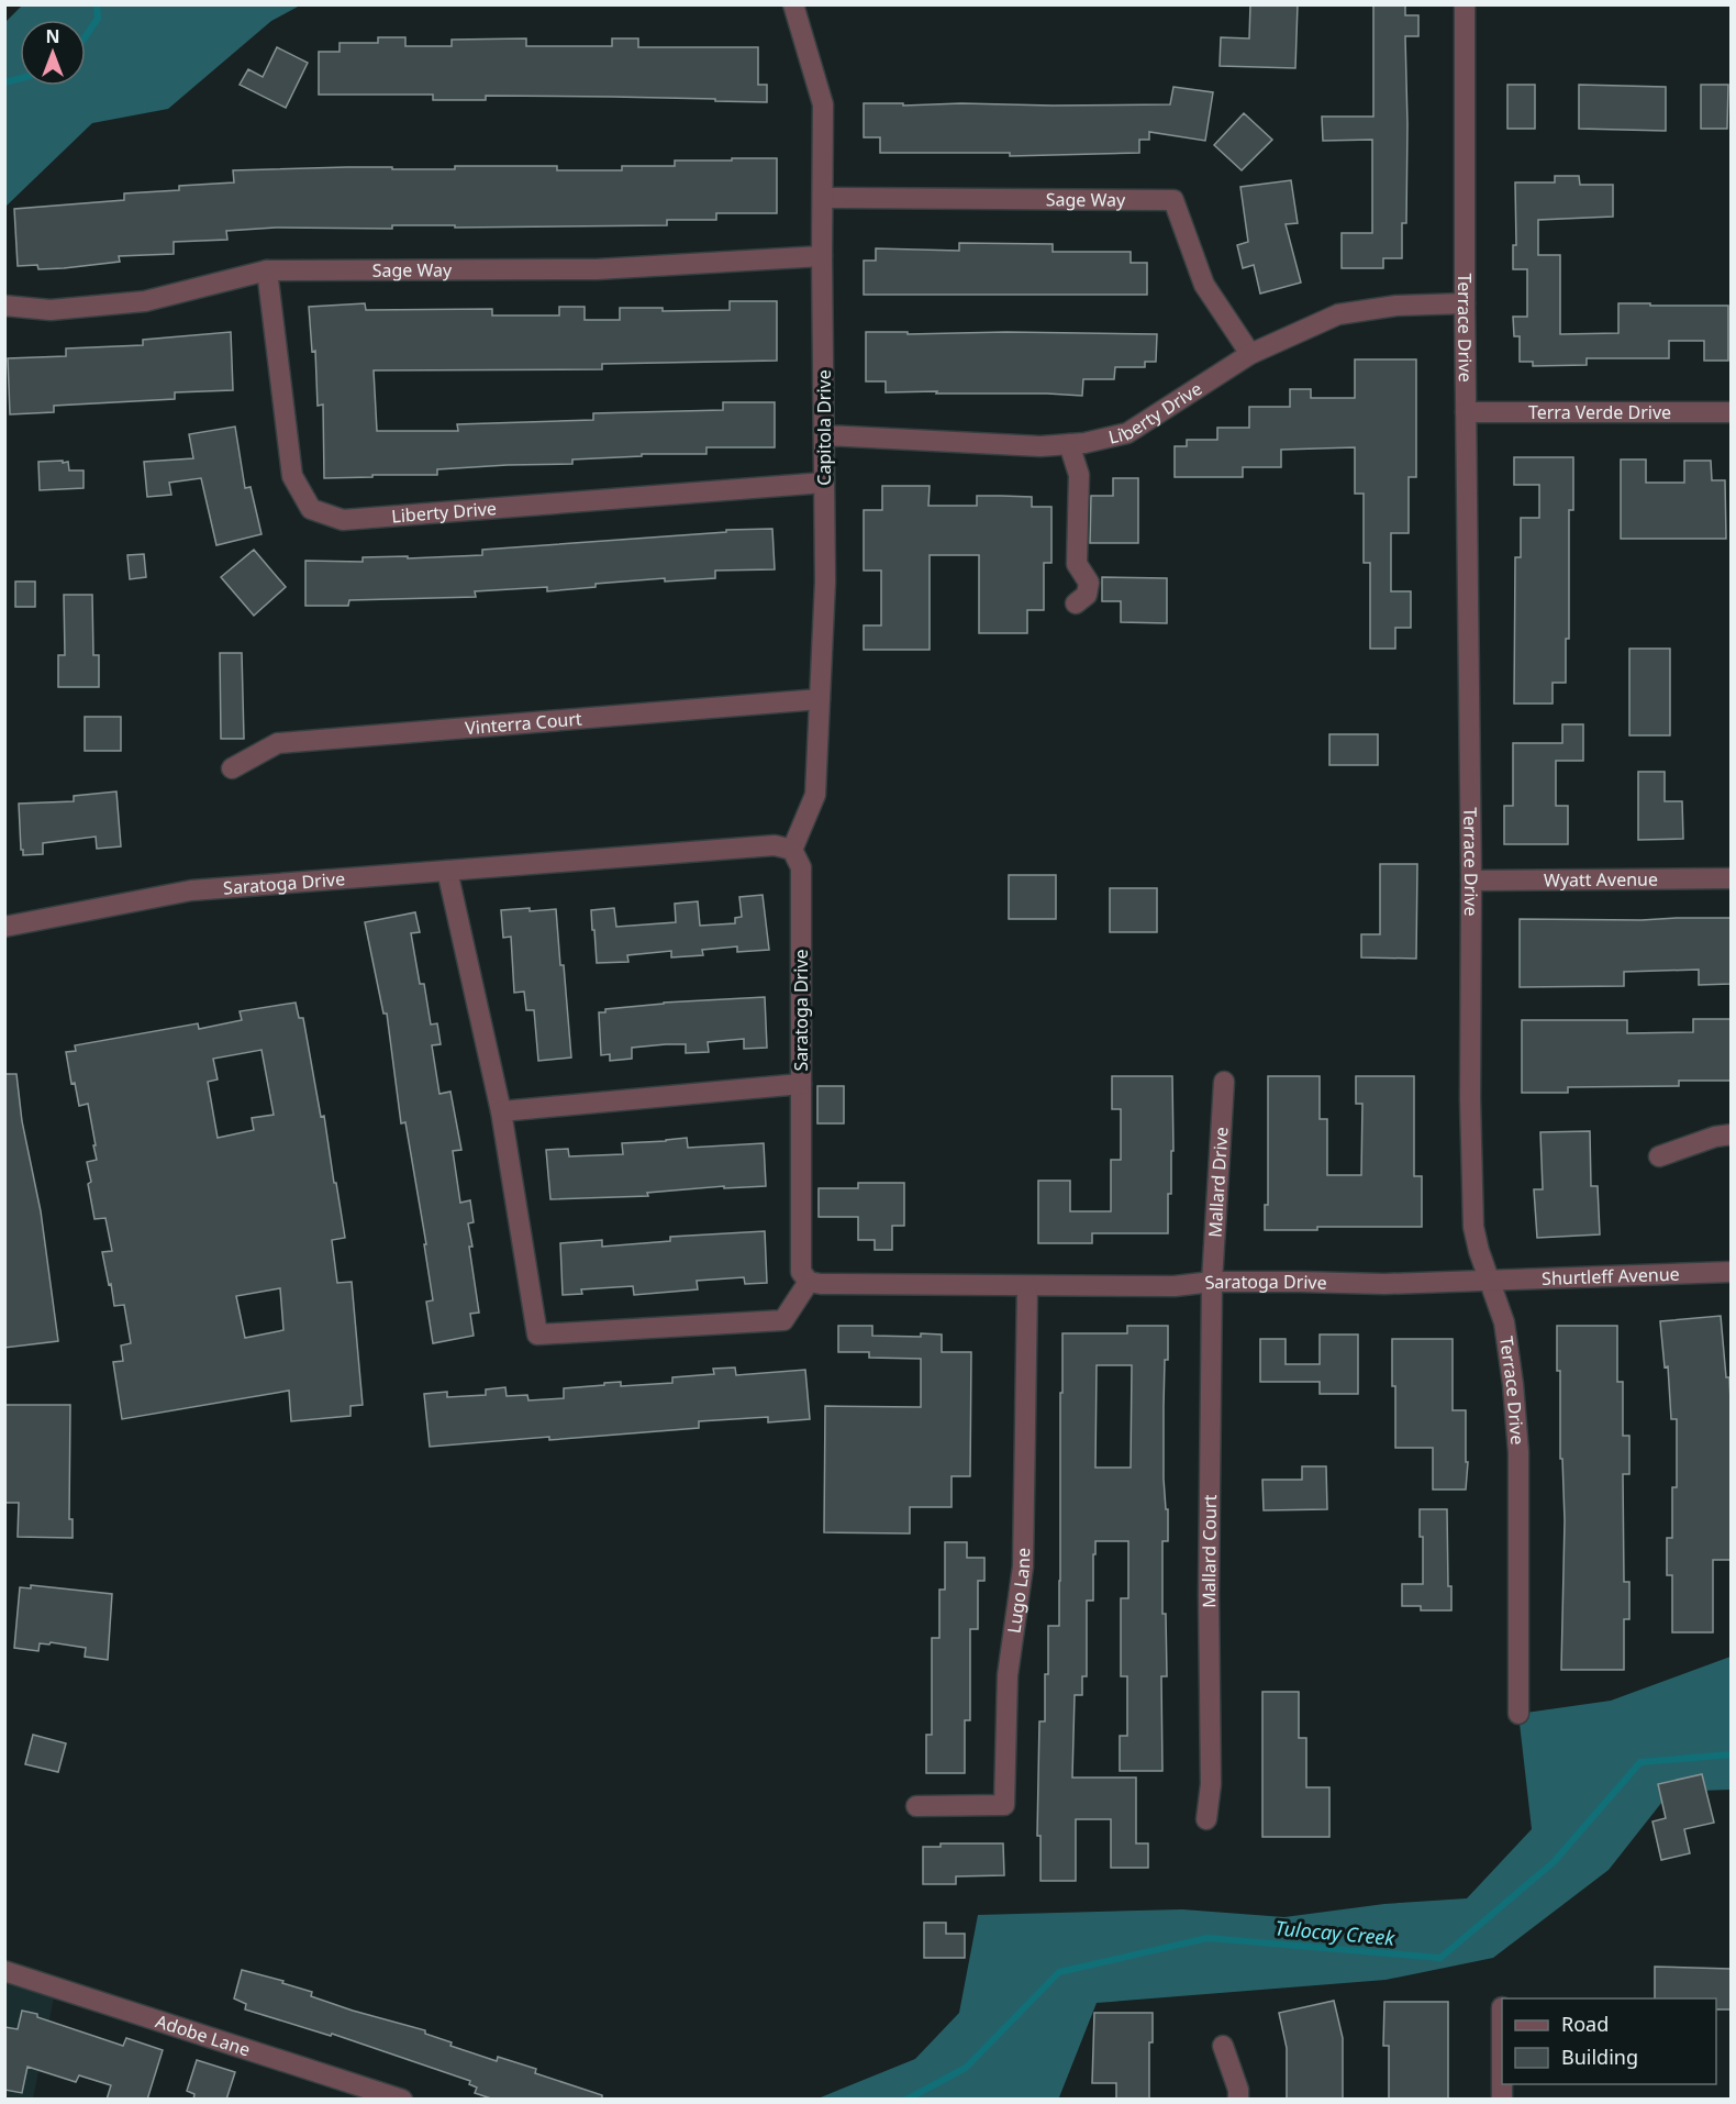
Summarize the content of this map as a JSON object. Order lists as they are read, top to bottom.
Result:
{
  "streets": {
    "street": [
      "Sage Way",
      "Terrace Drive",
      "Liberty Drive",
      "Terra Verde Drive",
      "Capitola Drive",
      "Vinterra Court",
      "Wyatt Avenue",
      "Saratoga Drive",
      "Mallard Drive",
      "Shurtleff Avenue",
      "Mallard Court",
      "Lugo Lane",
      "Adobe Lane"
    ]
  },
  "crossings": [
    ["Sage Way", "Liberty Drive"],
    ["Sage Way", "Capitola Drive"],
    ["Terrace Drive", "Liberty Drive"],
    ["Terrace Drive", "Terra Verde Drive"],
    ["Terrace Drive", "Wyatt Avenue"],
    ["Terrace Drive", "Saratoga Drive"],
    ["Terrace Drive", "Shurtleff Avenue"],
    ["Liberty Drive", "Capitola Drive"],
    ["Capitola Drive", "Vinterra Court"],
    ["Capitola Drive", "Saratoga Drive"],
    ["Saratoga Drive", "Mallard Drive"],
    ["Saratoga Drive", "Shurtleff Avenue"],
    ["Saratoga Drive", "Mallard Court"],
    ["Saratoga Drive", "Lugo Lane"],
    ["Mallard Drive", "Mallard Court"]
  ],
  "water": ["Tulocay Creek"],
  "legend": ["Road", "Building"],
  "north": "top"
}
